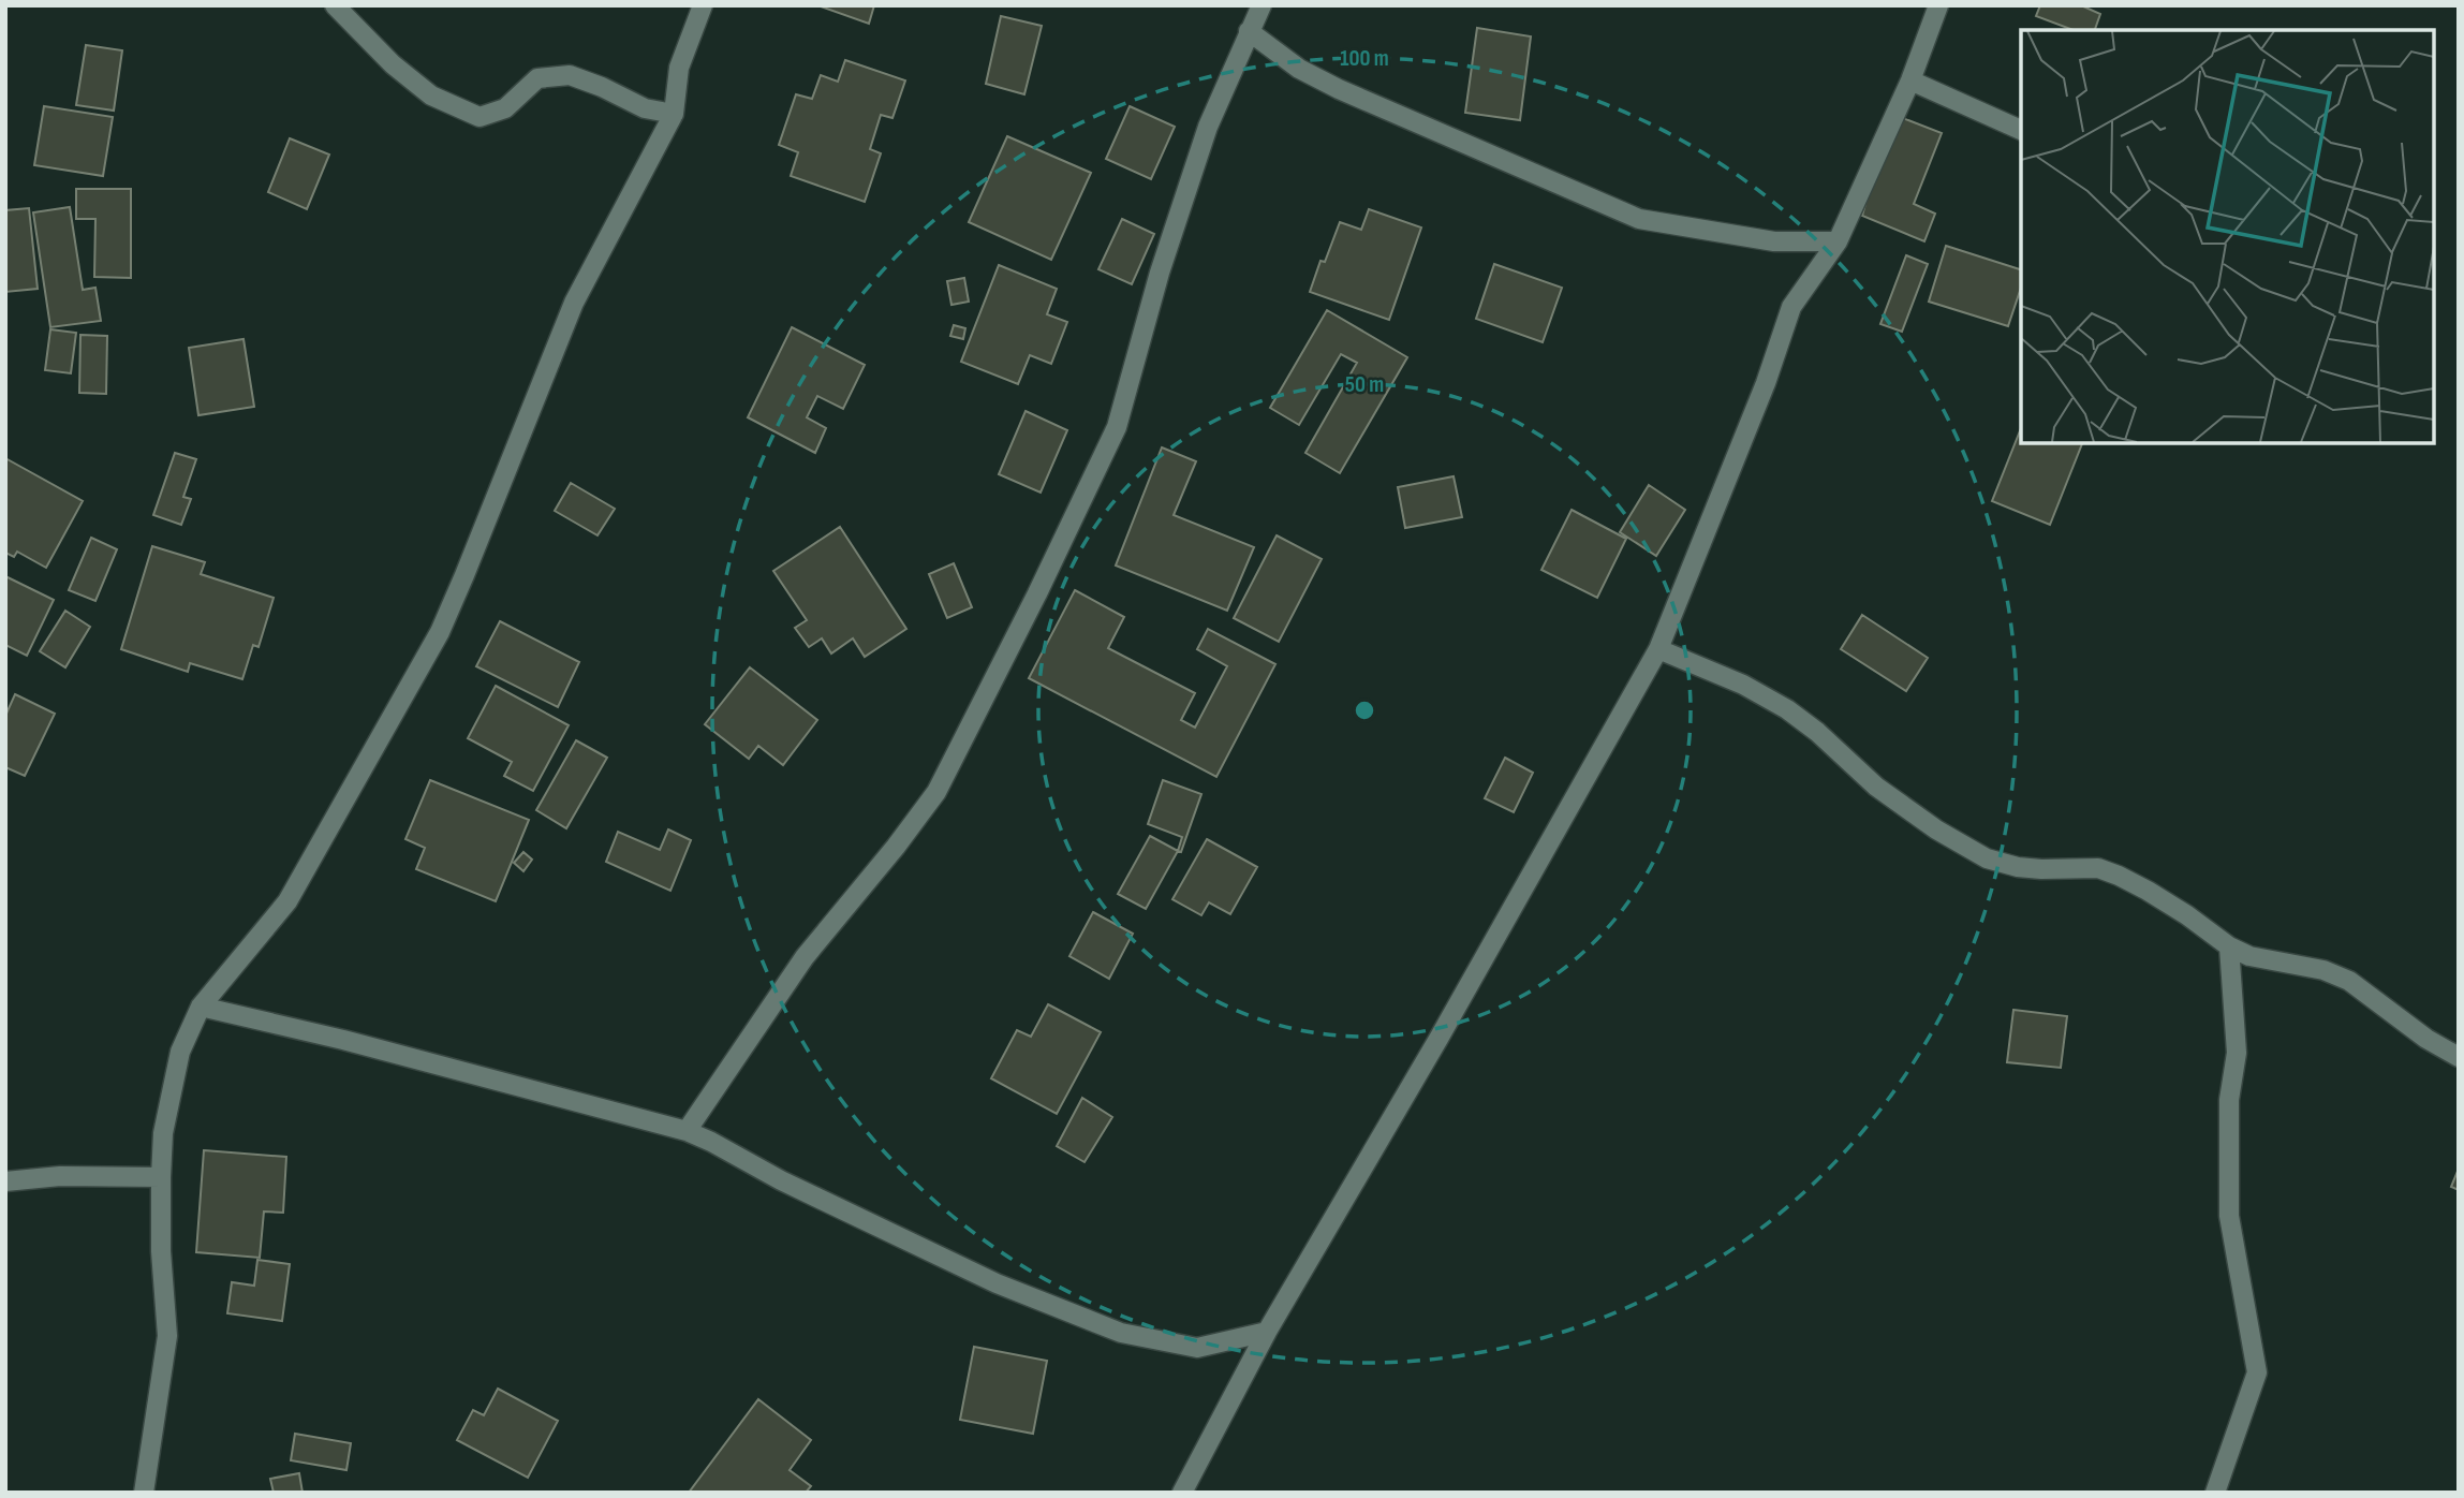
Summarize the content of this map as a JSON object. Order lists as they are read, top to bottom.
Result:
{
  "rings": ["100 m", "50 m"]
}
